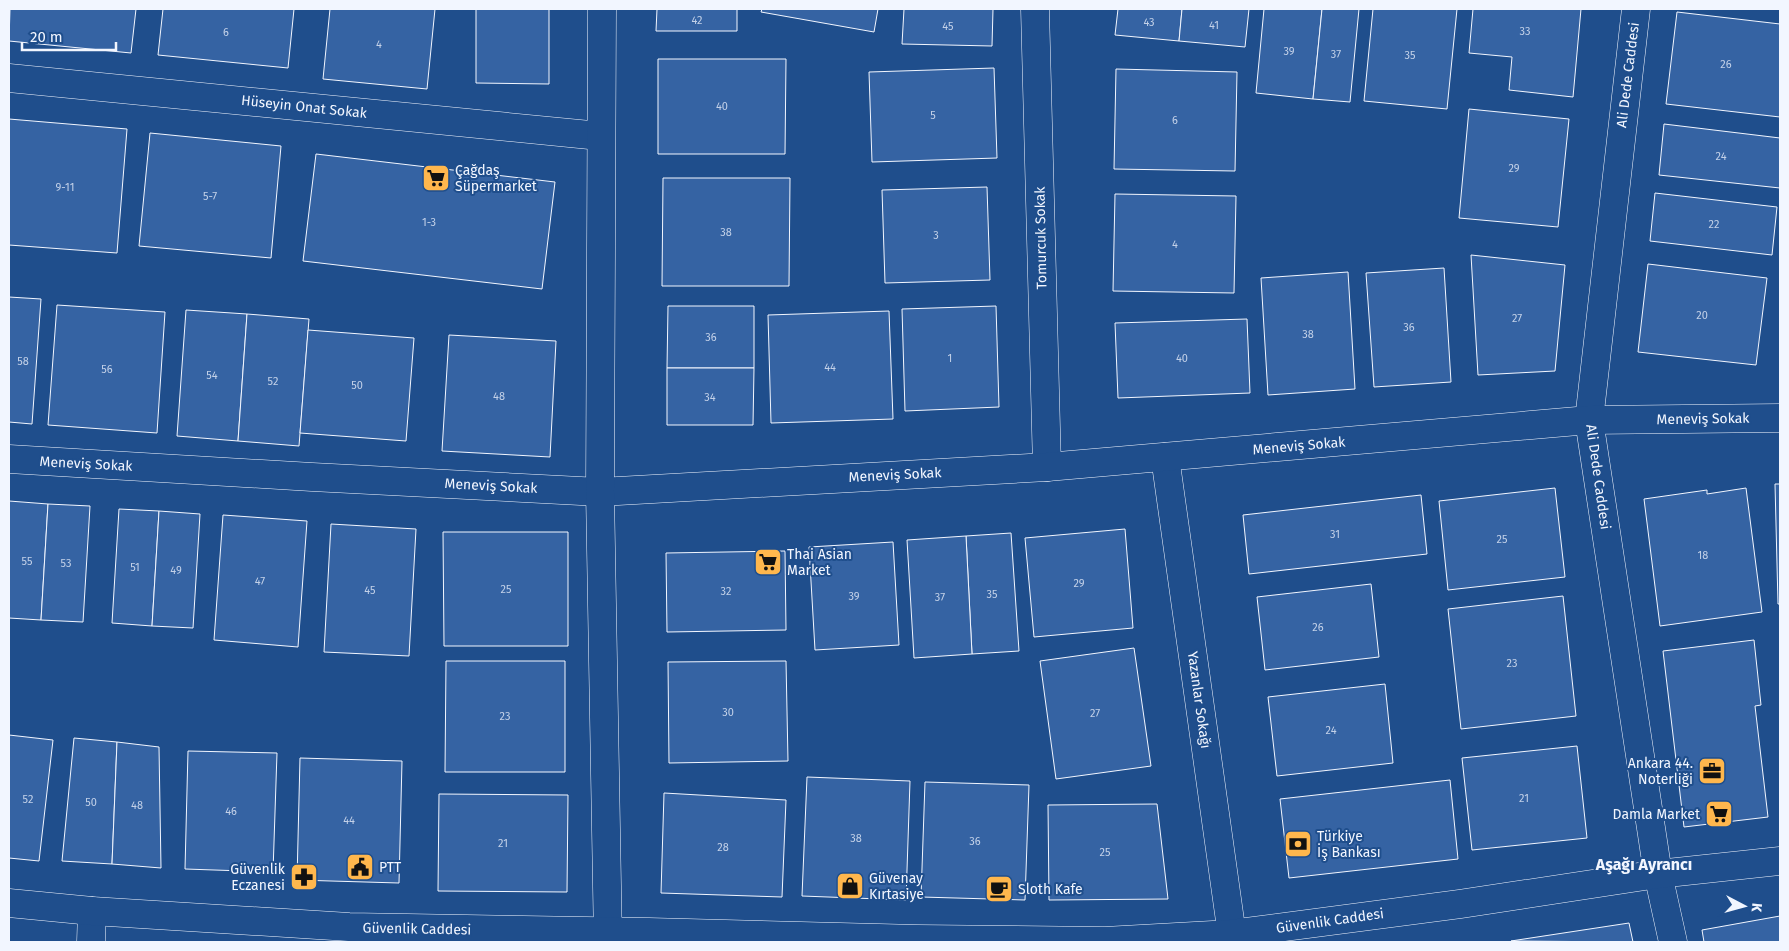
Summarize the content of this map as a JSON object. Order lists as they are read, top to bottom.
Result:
{
  "streets": {
    "street": [
      "Ali Dede Caddesi",
      "Hüseyin Onat Sokak",
      "Tomurcuk Sokak",
      "Meneviş Sokak",
      "Yazanlar Sokağı",
      "Güvenlik Caddesi"
    ]
  },
  "crossings": [
    ["Ali Dede Caddesi", "Meneviş Sokak"],
    ["Ali Dede Caddesi", "Güvenlik Caddesi"],
    ["Tomurcuk Sokak", "Meneviş Sokak"],
    ["Meneviş Sokak", "Yazanlar Sokağı"],
    ["Yazanlar Sokağı", "Güvenlik Caddesi"]
  ],
  "districts": ["Aşağı Ayrancı"],
  "places": {
    "supermarket": ["Çağdaş Süpermarket", "Thai Asian Market", "Damla Market"],
    "office": ["Ankara 44. Noterliği"],
    "bank": ["Türkiye İş Bankası"],
    "public building": ["PTT"],
    "pharmacy": ["Güvenlik Eczanesi"],
    "shop": ["Güvenay Kırtasiye"],
    "cafe": ["Sloth Kafe"]
  },
  "house_numbers": [
    "42",
    "43",
    "41",
    "45",
    "33",
    "6",
    "4",
    "39",
    "37",
    "35",
    "26",
    "40",
    "5",
    "6",
    "24",
    "29",
    "9-11",
    "5-7",
    "1-3",
    "22",
    "38",
    "3",
    "4",
    "20",
    "27",
    "36",
    "38",
    "36",
    "1",
    "40",
    "58",
    "44",
    "56",
    "54",
    "52",
    "50",
    "48",
    "34",
    "31",
    "25",
    "18",
    "55",
    "53",
    "51",
    "49",
    "47",
    "29",
    "25",
    "45",
    "32",
    "35",
    "39",
    "37",
    "26",
    "23",
    "30",
    "27",
    "23",
    "24",
    "21",
    "52",
    "50",
    "48",
    "46",
    "44",
    "38",
    "36",
    "21",
    "28",
    "25"
  ],
  "scale_bar": "20 m",
  "north": "right"
}
